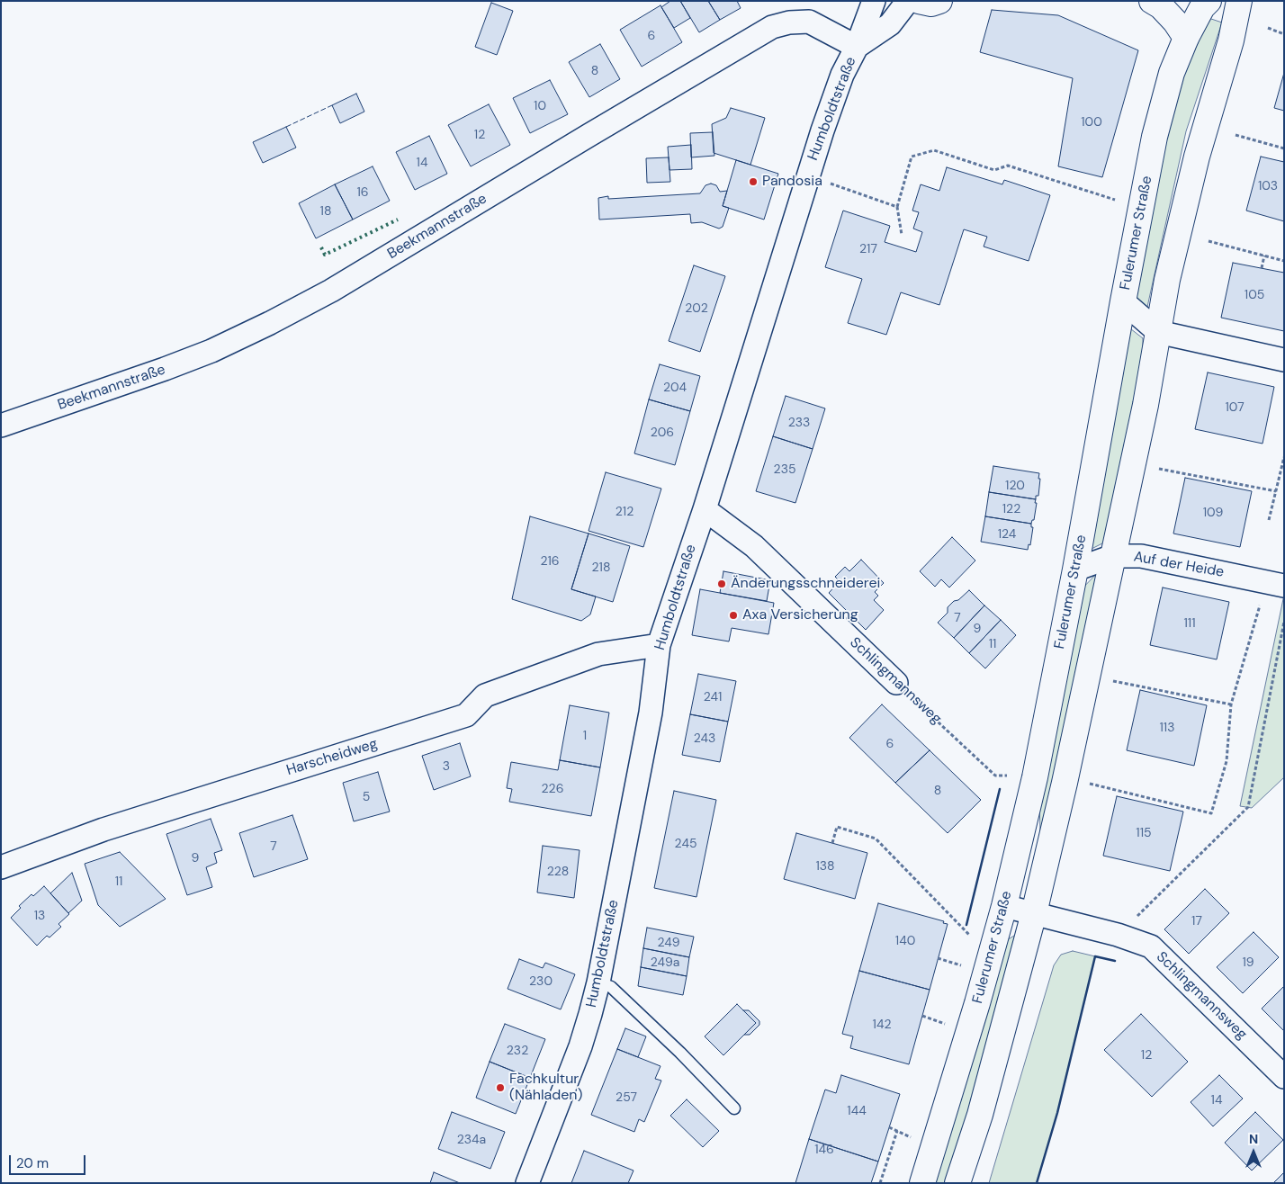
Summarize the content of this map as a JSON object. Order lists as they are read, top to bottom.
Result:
{
  "streets": {
    "main road": ["Fulerumer Straße"],
    "street": [
      "Humboldtstraße",
      "Beekmannstraße",
      "Auf der Heide",
      "Schlingmannsweg",
      "Harscheidweg"
    ]
  },
  "crossings": [
    ["Humboldtstraße", "Beekmannstraße"],
    ["Humboldtstraße", "Schlingmannsweg"],
    ["Humboldtstraße", "Harscheidweg"],
    ["Fulerumer Straße", "Auf der Heide"],
    ["Fulerumer Straße", "Schlingmannsweg"]
  ],
  "places": [
    "Pandosia",
    "Änderungsschneiderei",
    "Axa Versicherung",
    "Fachkultur (Nähladen)"
  ],
  "house_numbers": [
    "6",
    "8",
    "10",
    "100",
    "12",
    "14",
    "103",
    "16",
    "18",
    "217",
    "105",
    "202",
    "204",
    "107",
    "233",
    "206",
    "235",
    "120",
    "122",
    "212",
    "109",
    "124",
    "216",
    "218",
    "7",
    "111",
    "9",
    "11",
    "241",
    "113",
    "1",
    "243",
    "6",
    "3",
    "226",
    "8",
    "5",
    "115",
    "245",
    "7",
    "9",
    "138",
    "228",
    "11",
    "13",
    "17",
    "140",
    "249",
    "249a",
    "19",
    "230",
    "142",
    "232",
    "12",
    "257",
    "14",
    "144",
    "234a",
    "146"
  ],
  "scale_bar": "20 m",
  "north": "top"
}
